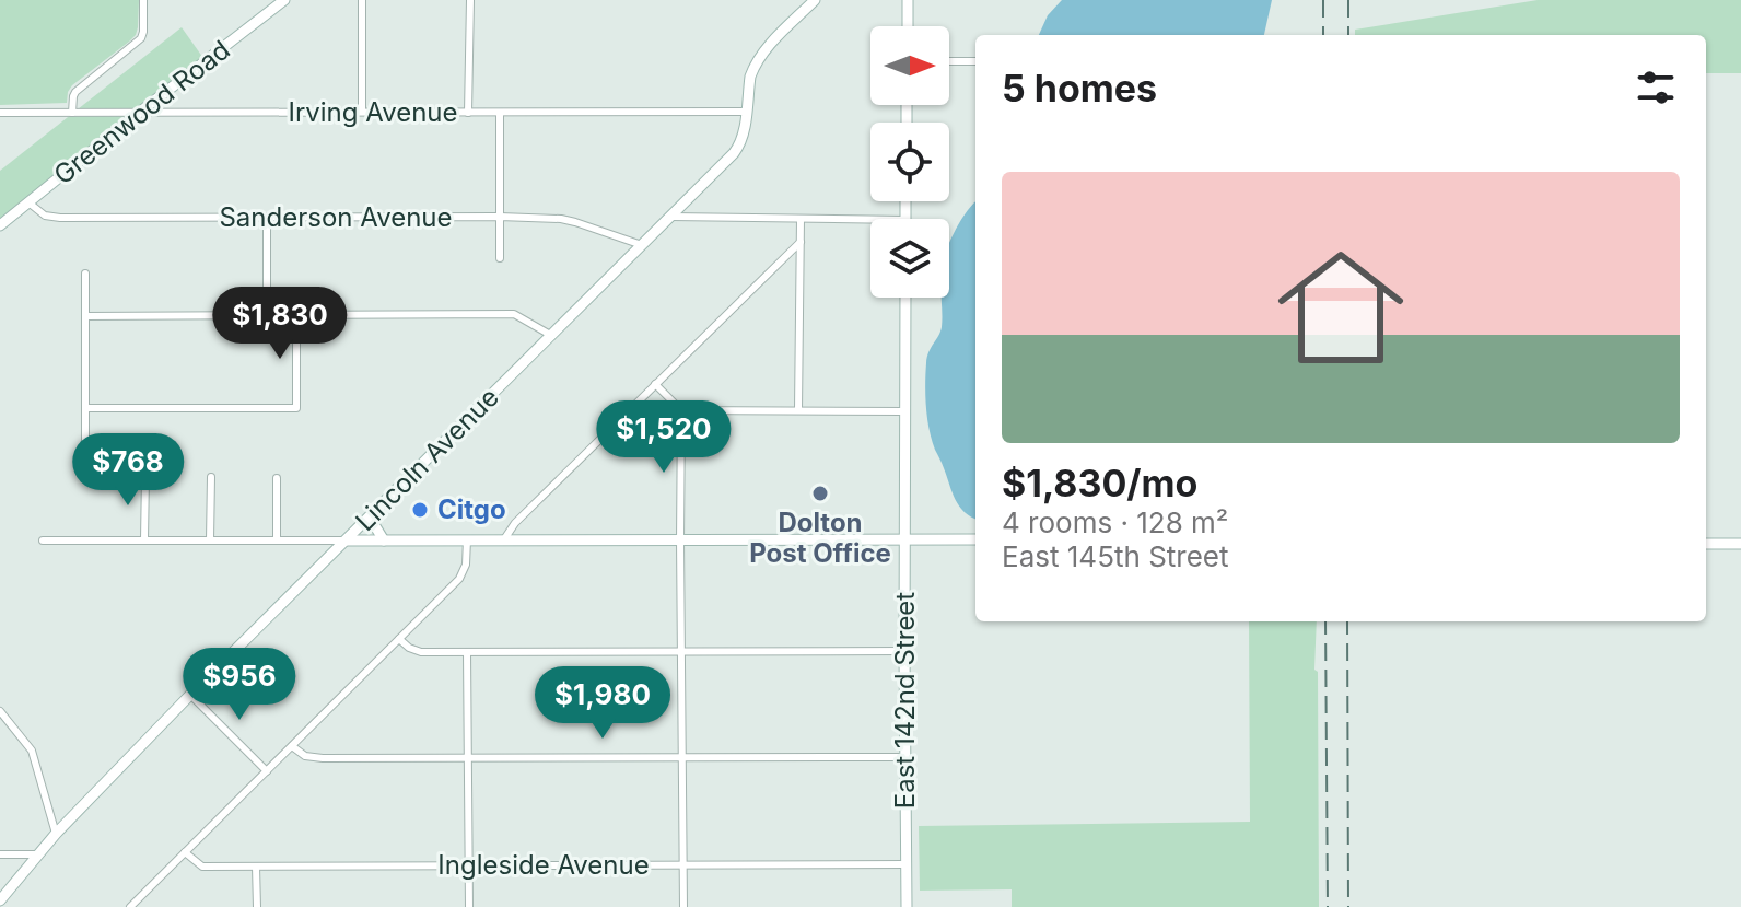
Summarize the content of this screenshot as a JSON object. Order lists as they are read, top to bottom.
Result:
{
  "streets": {
    "street": [
      "Greenwood Road",
      "Irving Avenue",
      "Sanderson Avenue",
      "Lincoln Avenue",
      "East 142nd Street",
      "Ingleside Avenue"
    ]
  },
  "crossings": [
    ["Greenwood Road", "Irving Avenue"],
    ["Greenwood Road", "Sanderson Avenue"],
    ["Irving Avenue", "Lincoln Avenue"],
    ["Sanderson Avenue", "Lincoln Avenue"],
    ["East 142nd Street", "Ingleside Avenue"]
  ],
  "places": ["Dolton Post Office", "Citgo"],
  "north": "right",
  "page": {
    "heading": "5 homes",
    "list": [
      {
        "name": "$1,830/mo",
        "note": "4 rooms · 128 m² · East 145th Street"
      }
    ],
    "price": [
      "$1,830",
      "$1,520",
      "$768",
      "$956",
      "$1,980"
    ]
  }
}
